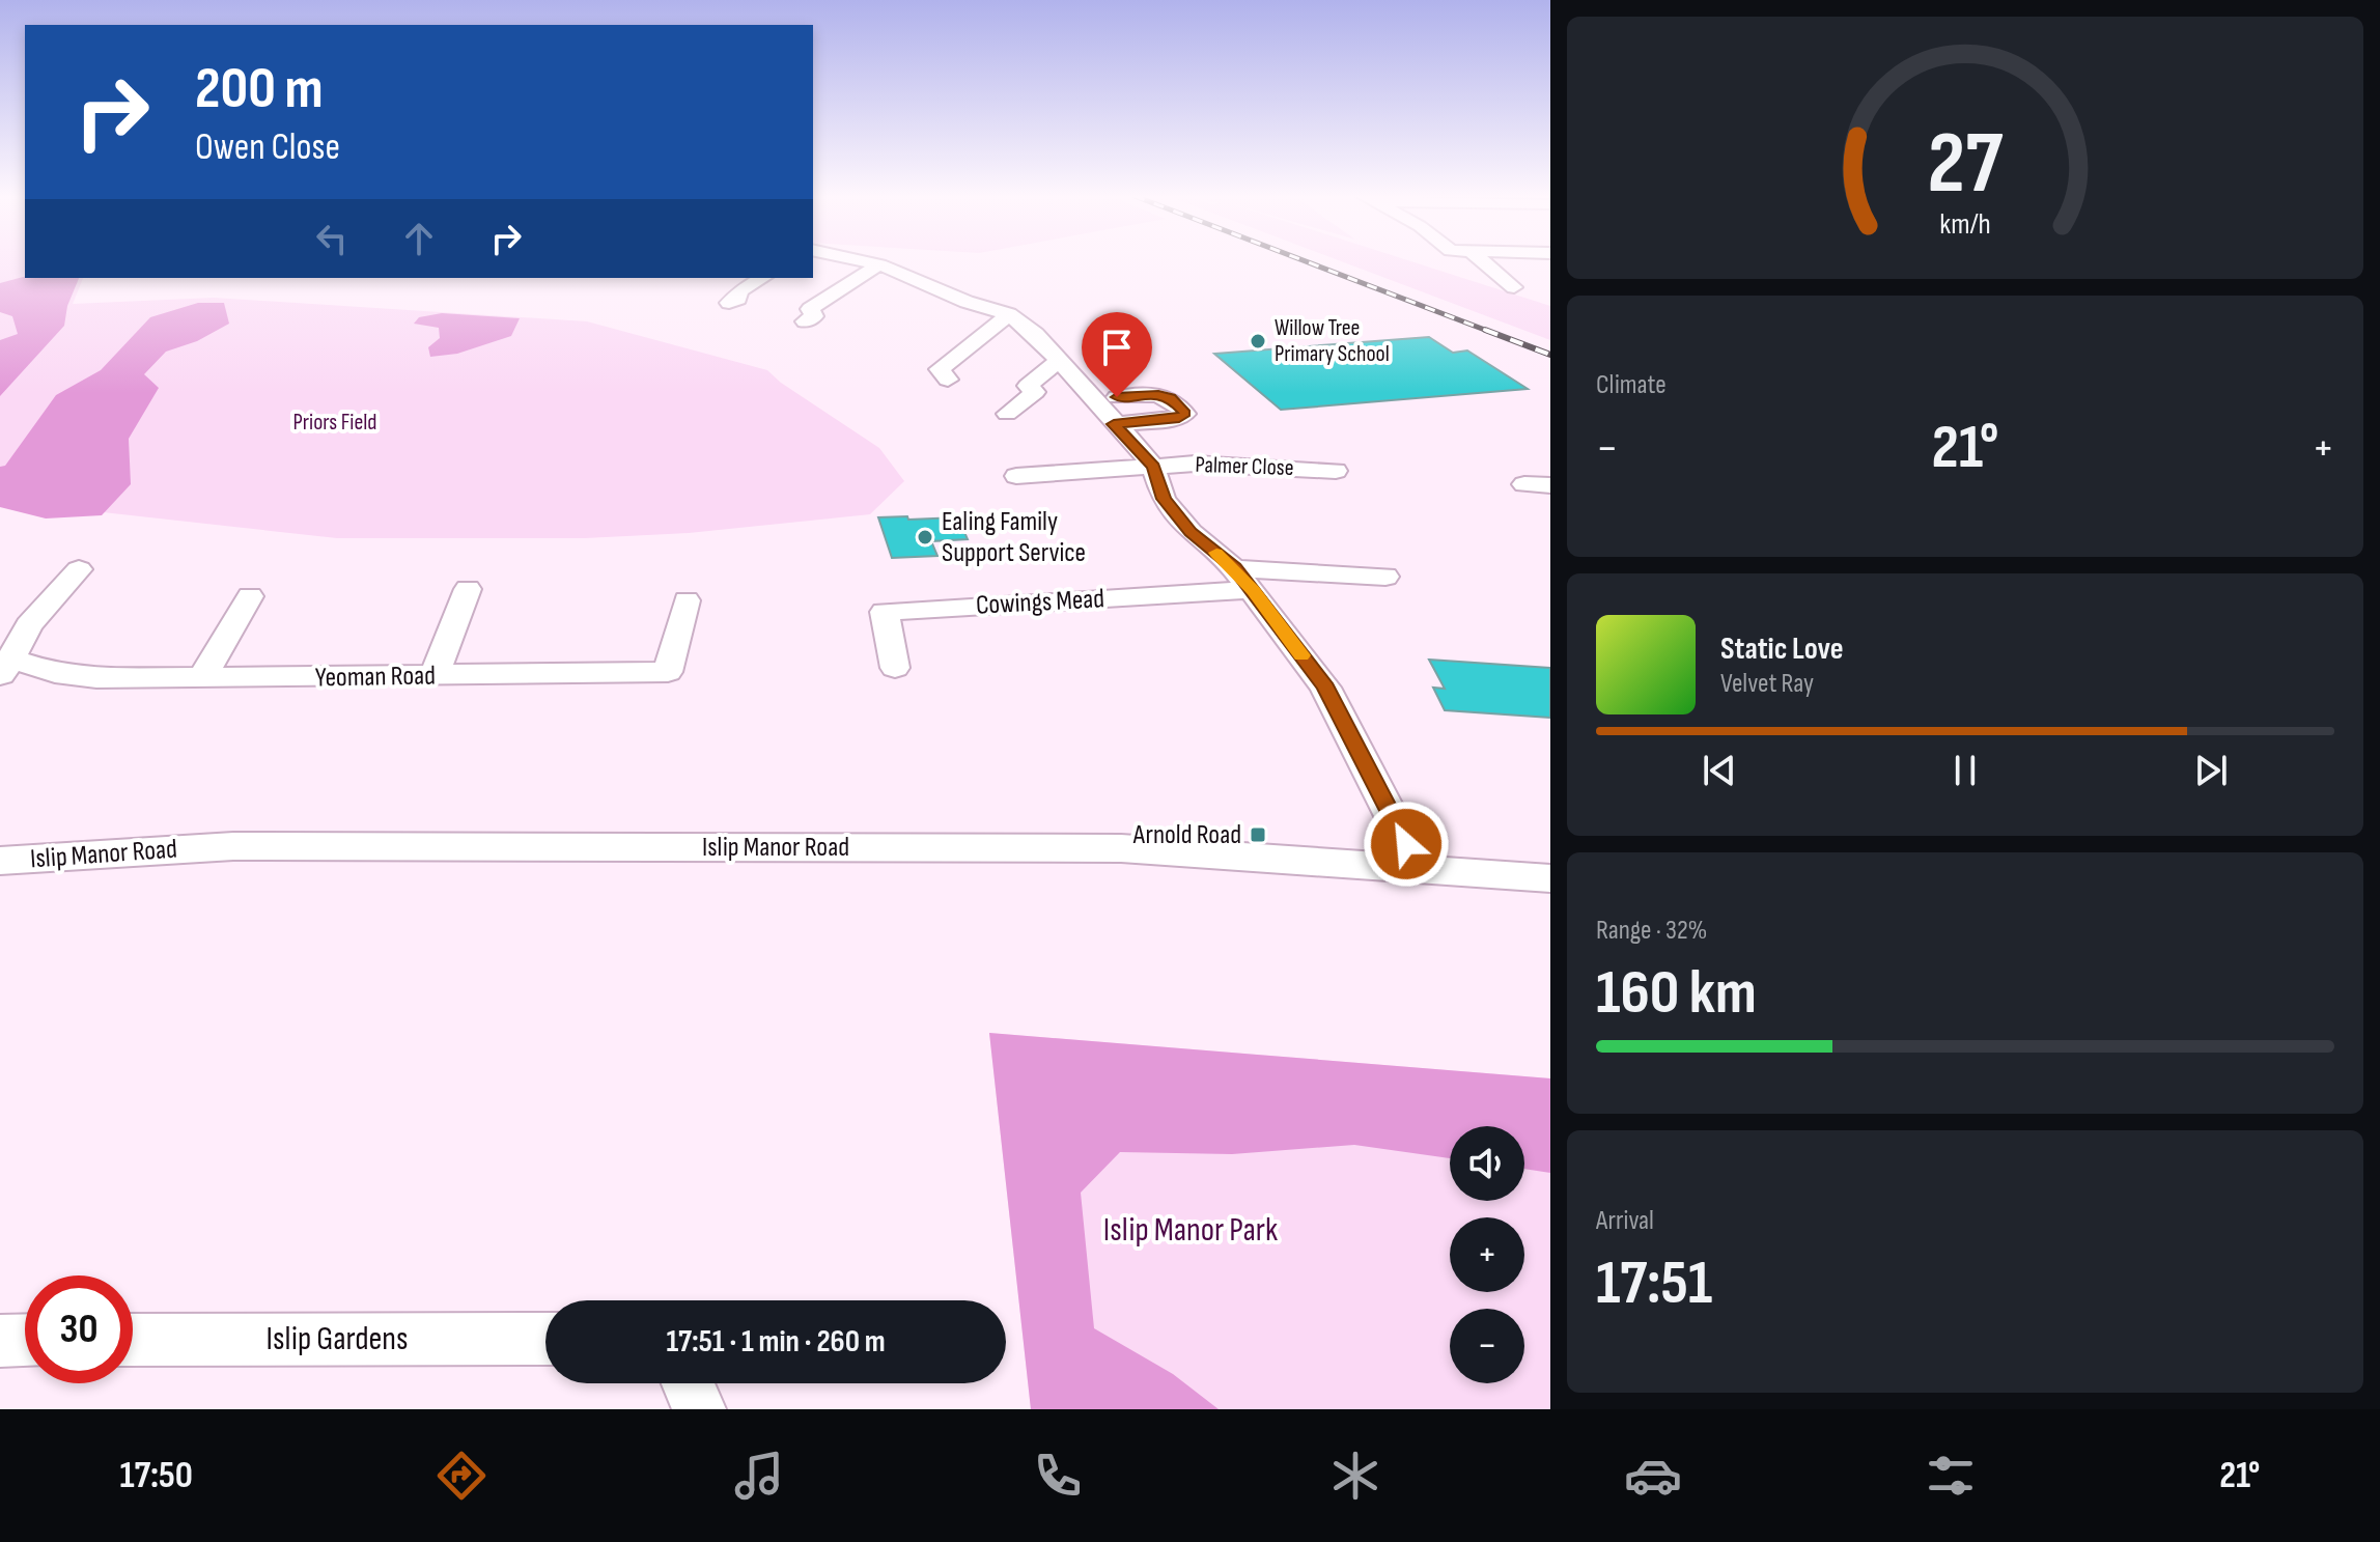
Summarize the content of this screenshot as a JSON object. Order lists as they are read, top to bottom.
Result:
{
  "streets": {
    "street": [
      "Palmer Close",
      "Cowings Mead",
      "Yeoman Road",
      "Islip Manor Road",
      "Islip Gardens"
    ]
  },
  "parks": ["Priors Field", "Islip Manor Park"],
  "places": {
    "other": ["Willow Tree Primary School", "Ealing Family Support Service"],
    "transit": ["Arnold Road"]
  },
  "page": {
    "turn": ["200 m", "Owen Close"],
    "tile": [
      "Climate",
      ["Range · 32%", "160 km"],
      ["Arrival", "17:51"]
    ],
    "heat": ["−", "21°", "+"],
    "song": ["Static Love", "Velvet Ray"],
    "map_buttons": ["+", "−"],
    "limit": "30",
    "trip": "17:51 · 1 min · 260 m",
    "tabs": ["17:50", "21°"],
    "gauge": ["27", "km/h"]
  }
}
